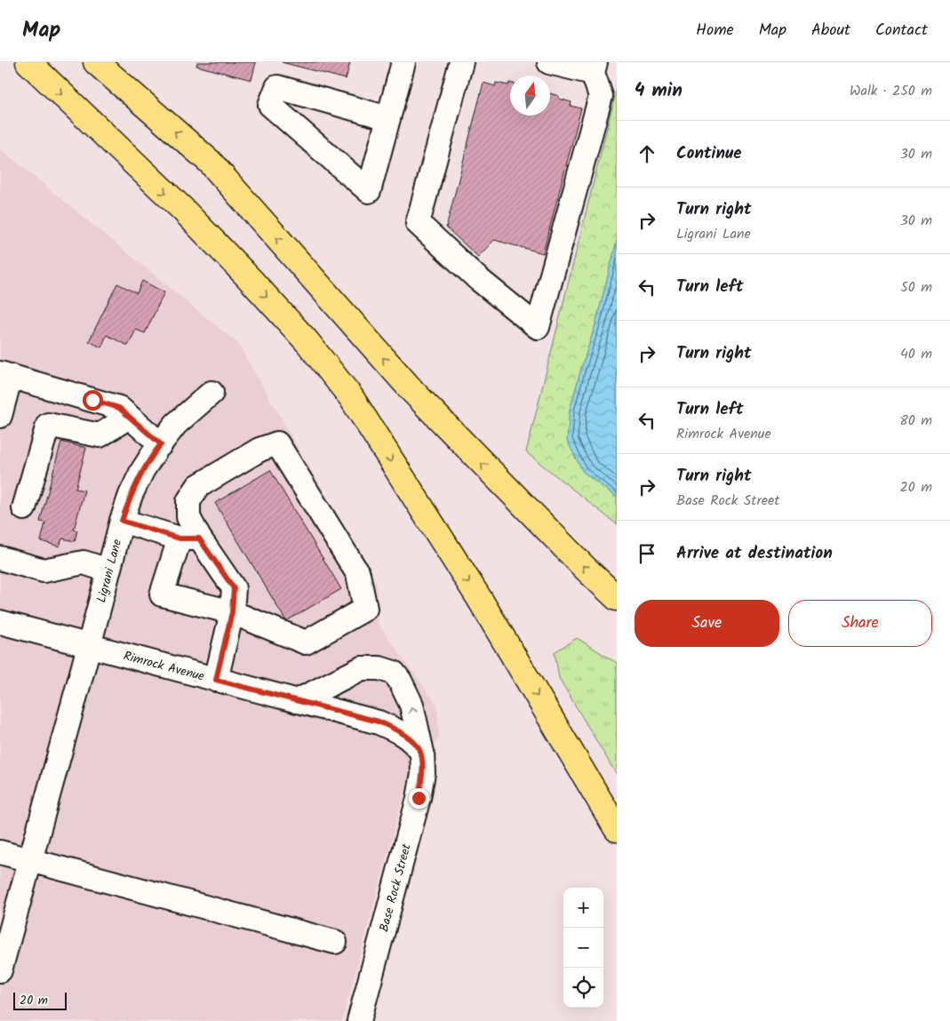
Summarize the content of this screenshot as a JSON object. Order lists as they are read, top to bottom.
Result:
{
  "streets": {
    "street": ["Ligrani Lane", "Rimrock Avenue", "Base Rock Street"]
  },
  "crossings": [
    ["Ligrani Lane", "Rimrock Avenue"],
    ["Rimrock Avenue", "Base Rock Street"]
  ],
  "scale_bar": "20 m",
  "north": "top",
  "page": {
    "header": "Map",
    "nav": [
      "Home",
      "Map",
      "About",
      "Contact"
    ],
    "heading": ["4 min", "Walk · 250 m"],
    "list": [
      ["Continue", "30 m"],
      ["Turn right", "Ligrani Lane", "30 m"],
      ["Turn left", "50 m"],
      ["Turn right", "40 m"],
      ["Turn left", "Rimrock Avenue", "80 m"],
      ["Turn right", "Base Rock Street", "20 m"],
      "Arrive at destination"
    ],
    "buttons": ["Save", "Share"],
    "map_buttons": ["+", "−"],
    "scale": "20 m"
  }
}
